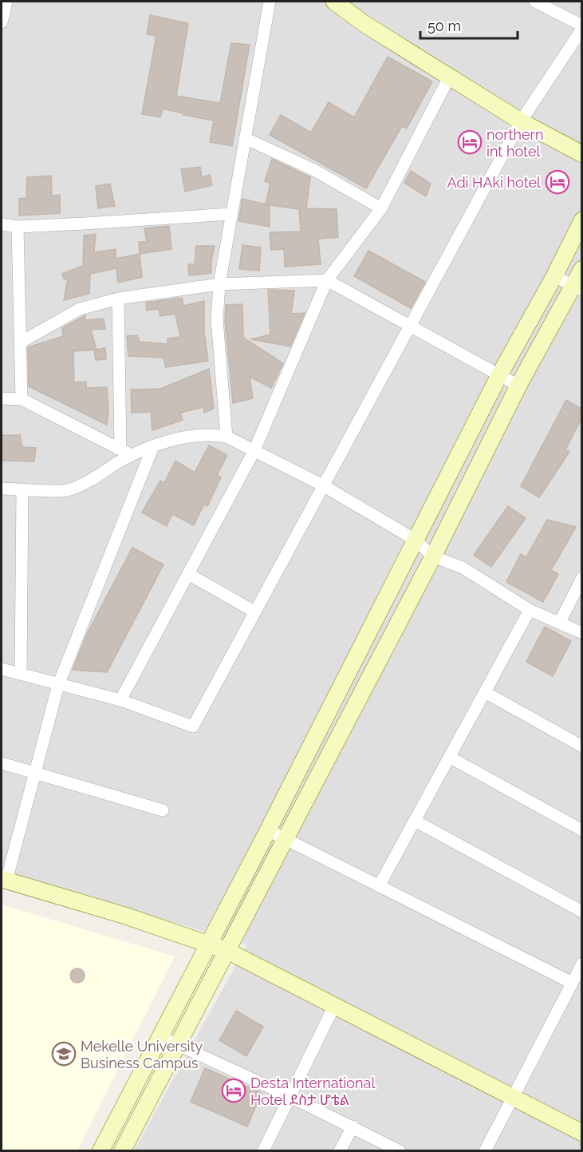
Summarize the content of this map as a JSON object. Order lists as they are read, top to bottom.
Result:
{
  "places": {
    "hotel": ["northern int hotel", "Adi HAki hotel", "Desta International Hotel ደስታ ሆቴል"],
    "school or university": ["Mekelle University Business Campus"]
  },
  "scale_bar": "50 m"
}
